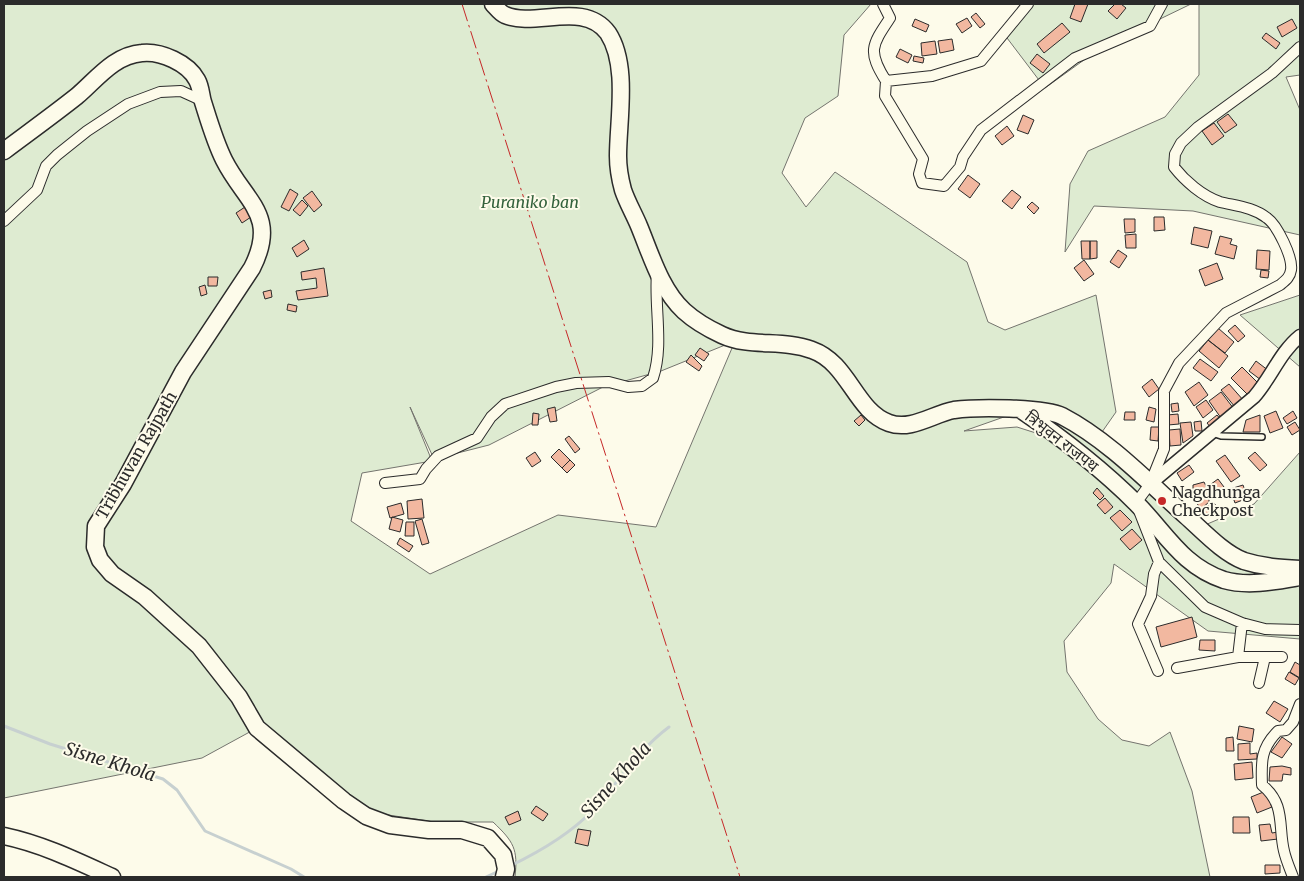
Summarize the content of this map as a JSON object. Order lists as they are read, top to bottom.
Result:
{
  "streets": {
    "highway": ["त्रिभुवन राजपथ", "Tribhuvan Rajpath"]
  },
  "water": ["Sisne Khola"],
  "parks": ["Puraniko ban"],
  "places": ["Nagdhunga Checkpost"]
}
